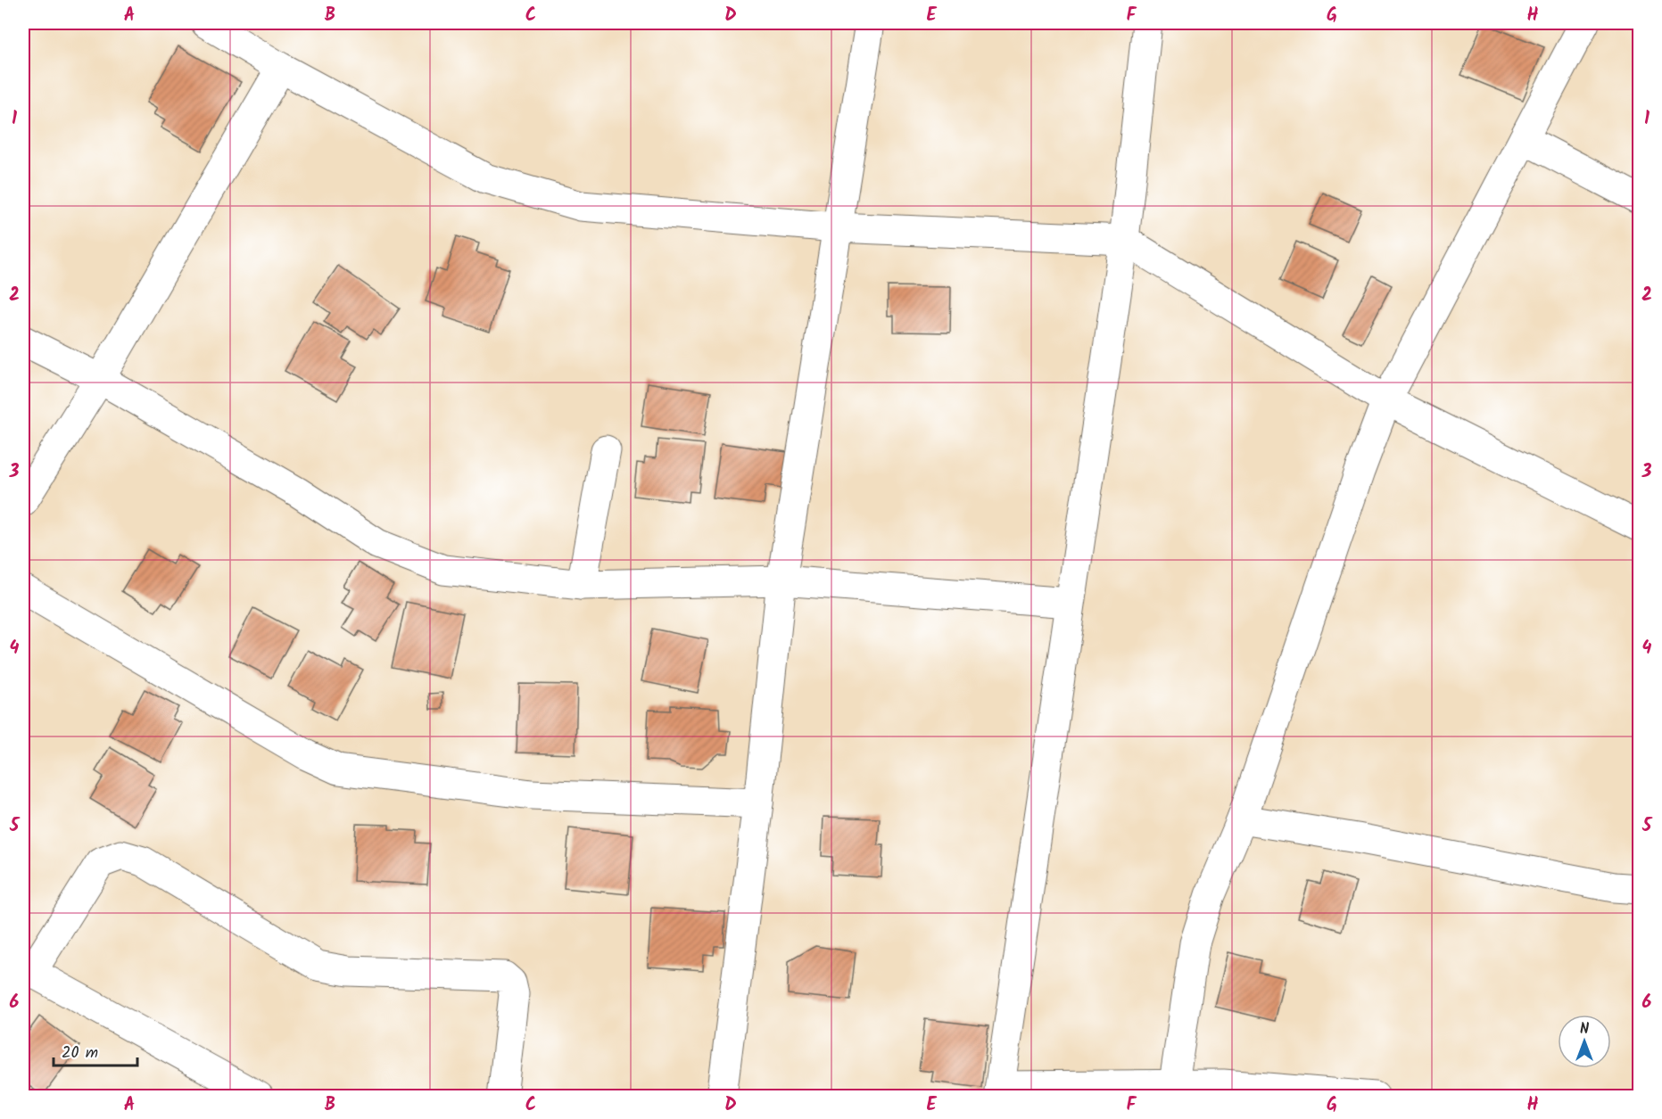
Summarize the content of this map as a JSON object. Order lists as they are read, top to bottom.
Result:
{
  "scale_bar": "20 m",
  "north": "top",
  "grid": {
    "columns": [
      "A",
      "B",
      "C",
      "D",
      "E",
      "F",
      "G",
      "H"
    ],
    "rows": [
      "1",
      "2",
      "3",
      "4",
      "5",
      "6"
    ]
  }
}
